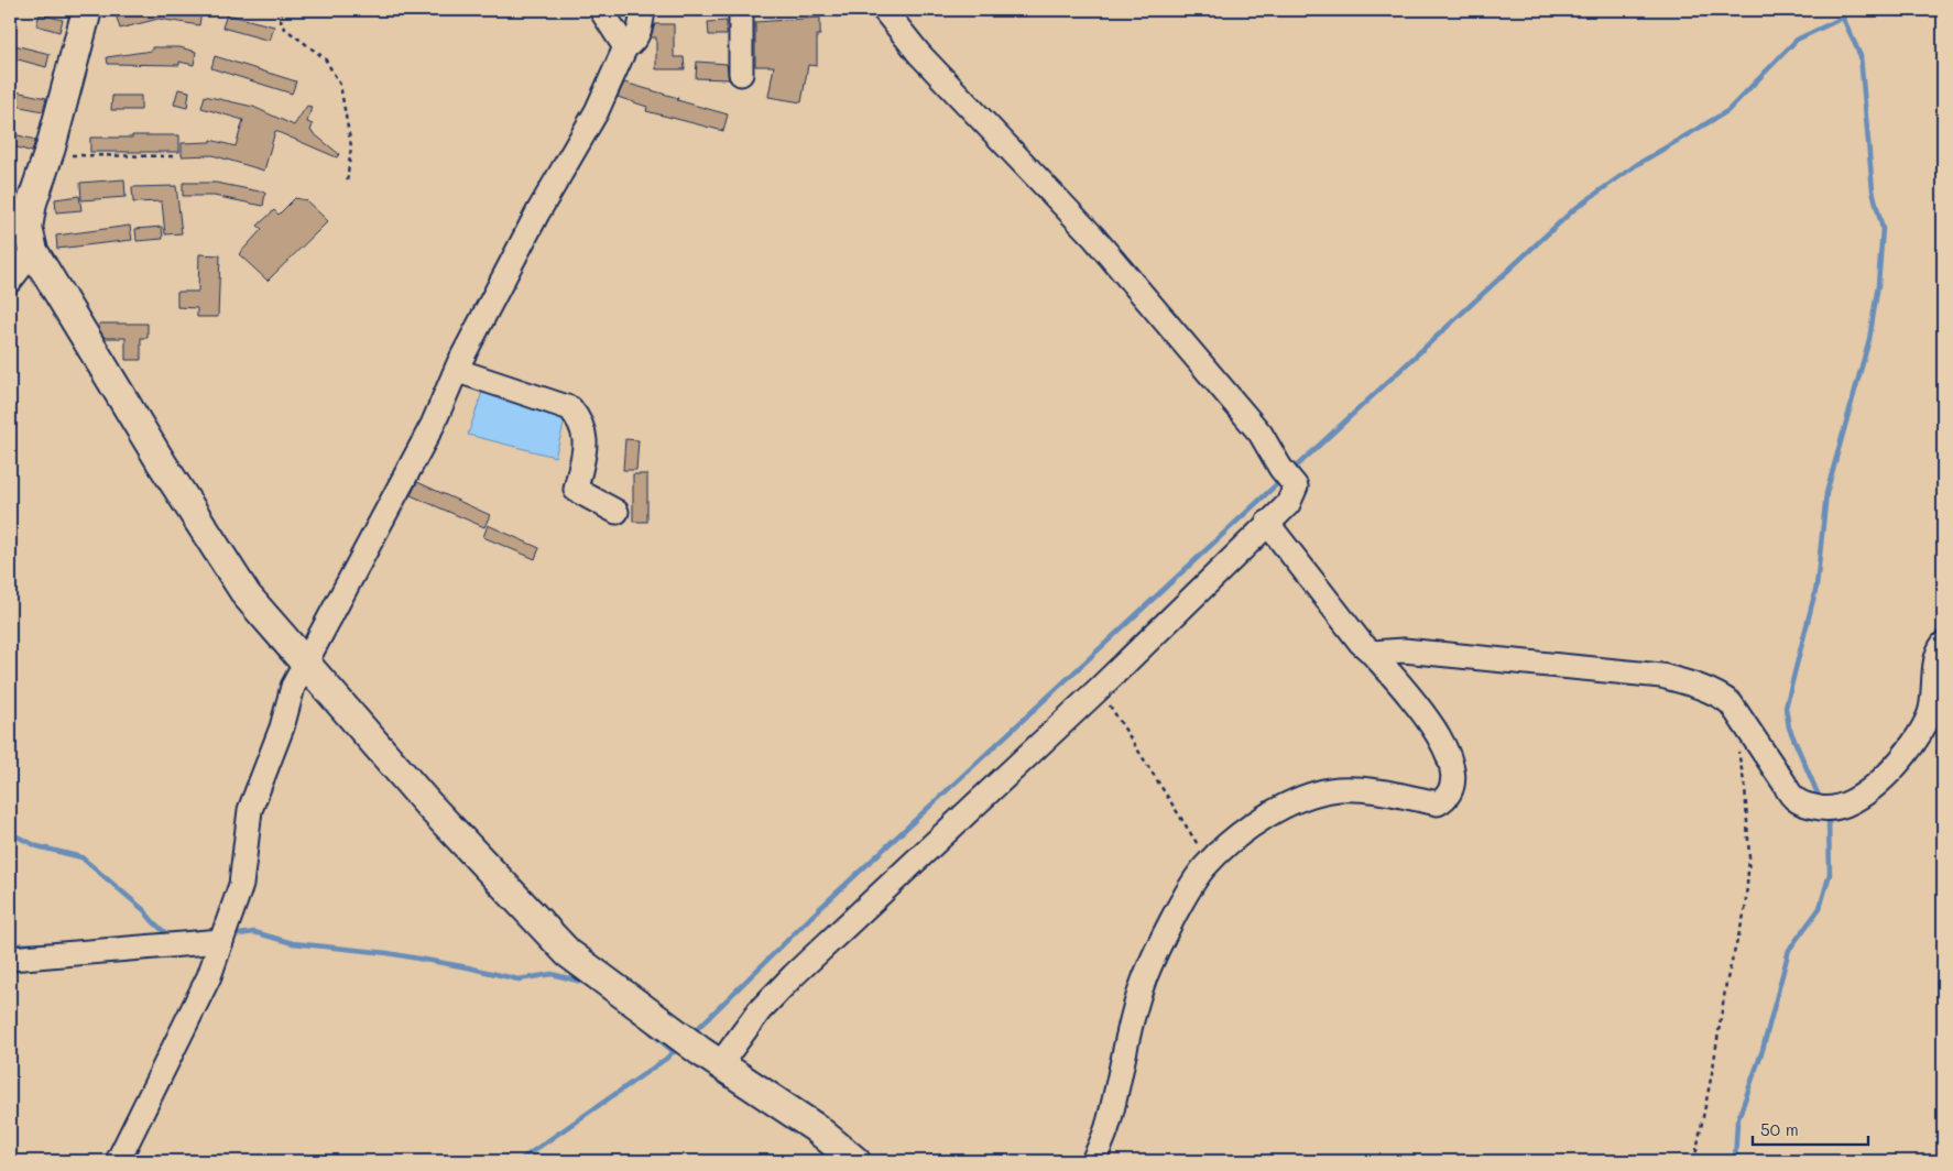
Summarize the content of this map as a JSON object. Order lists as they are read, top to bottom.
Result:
{
  "scale_bar": "50 m"
}
